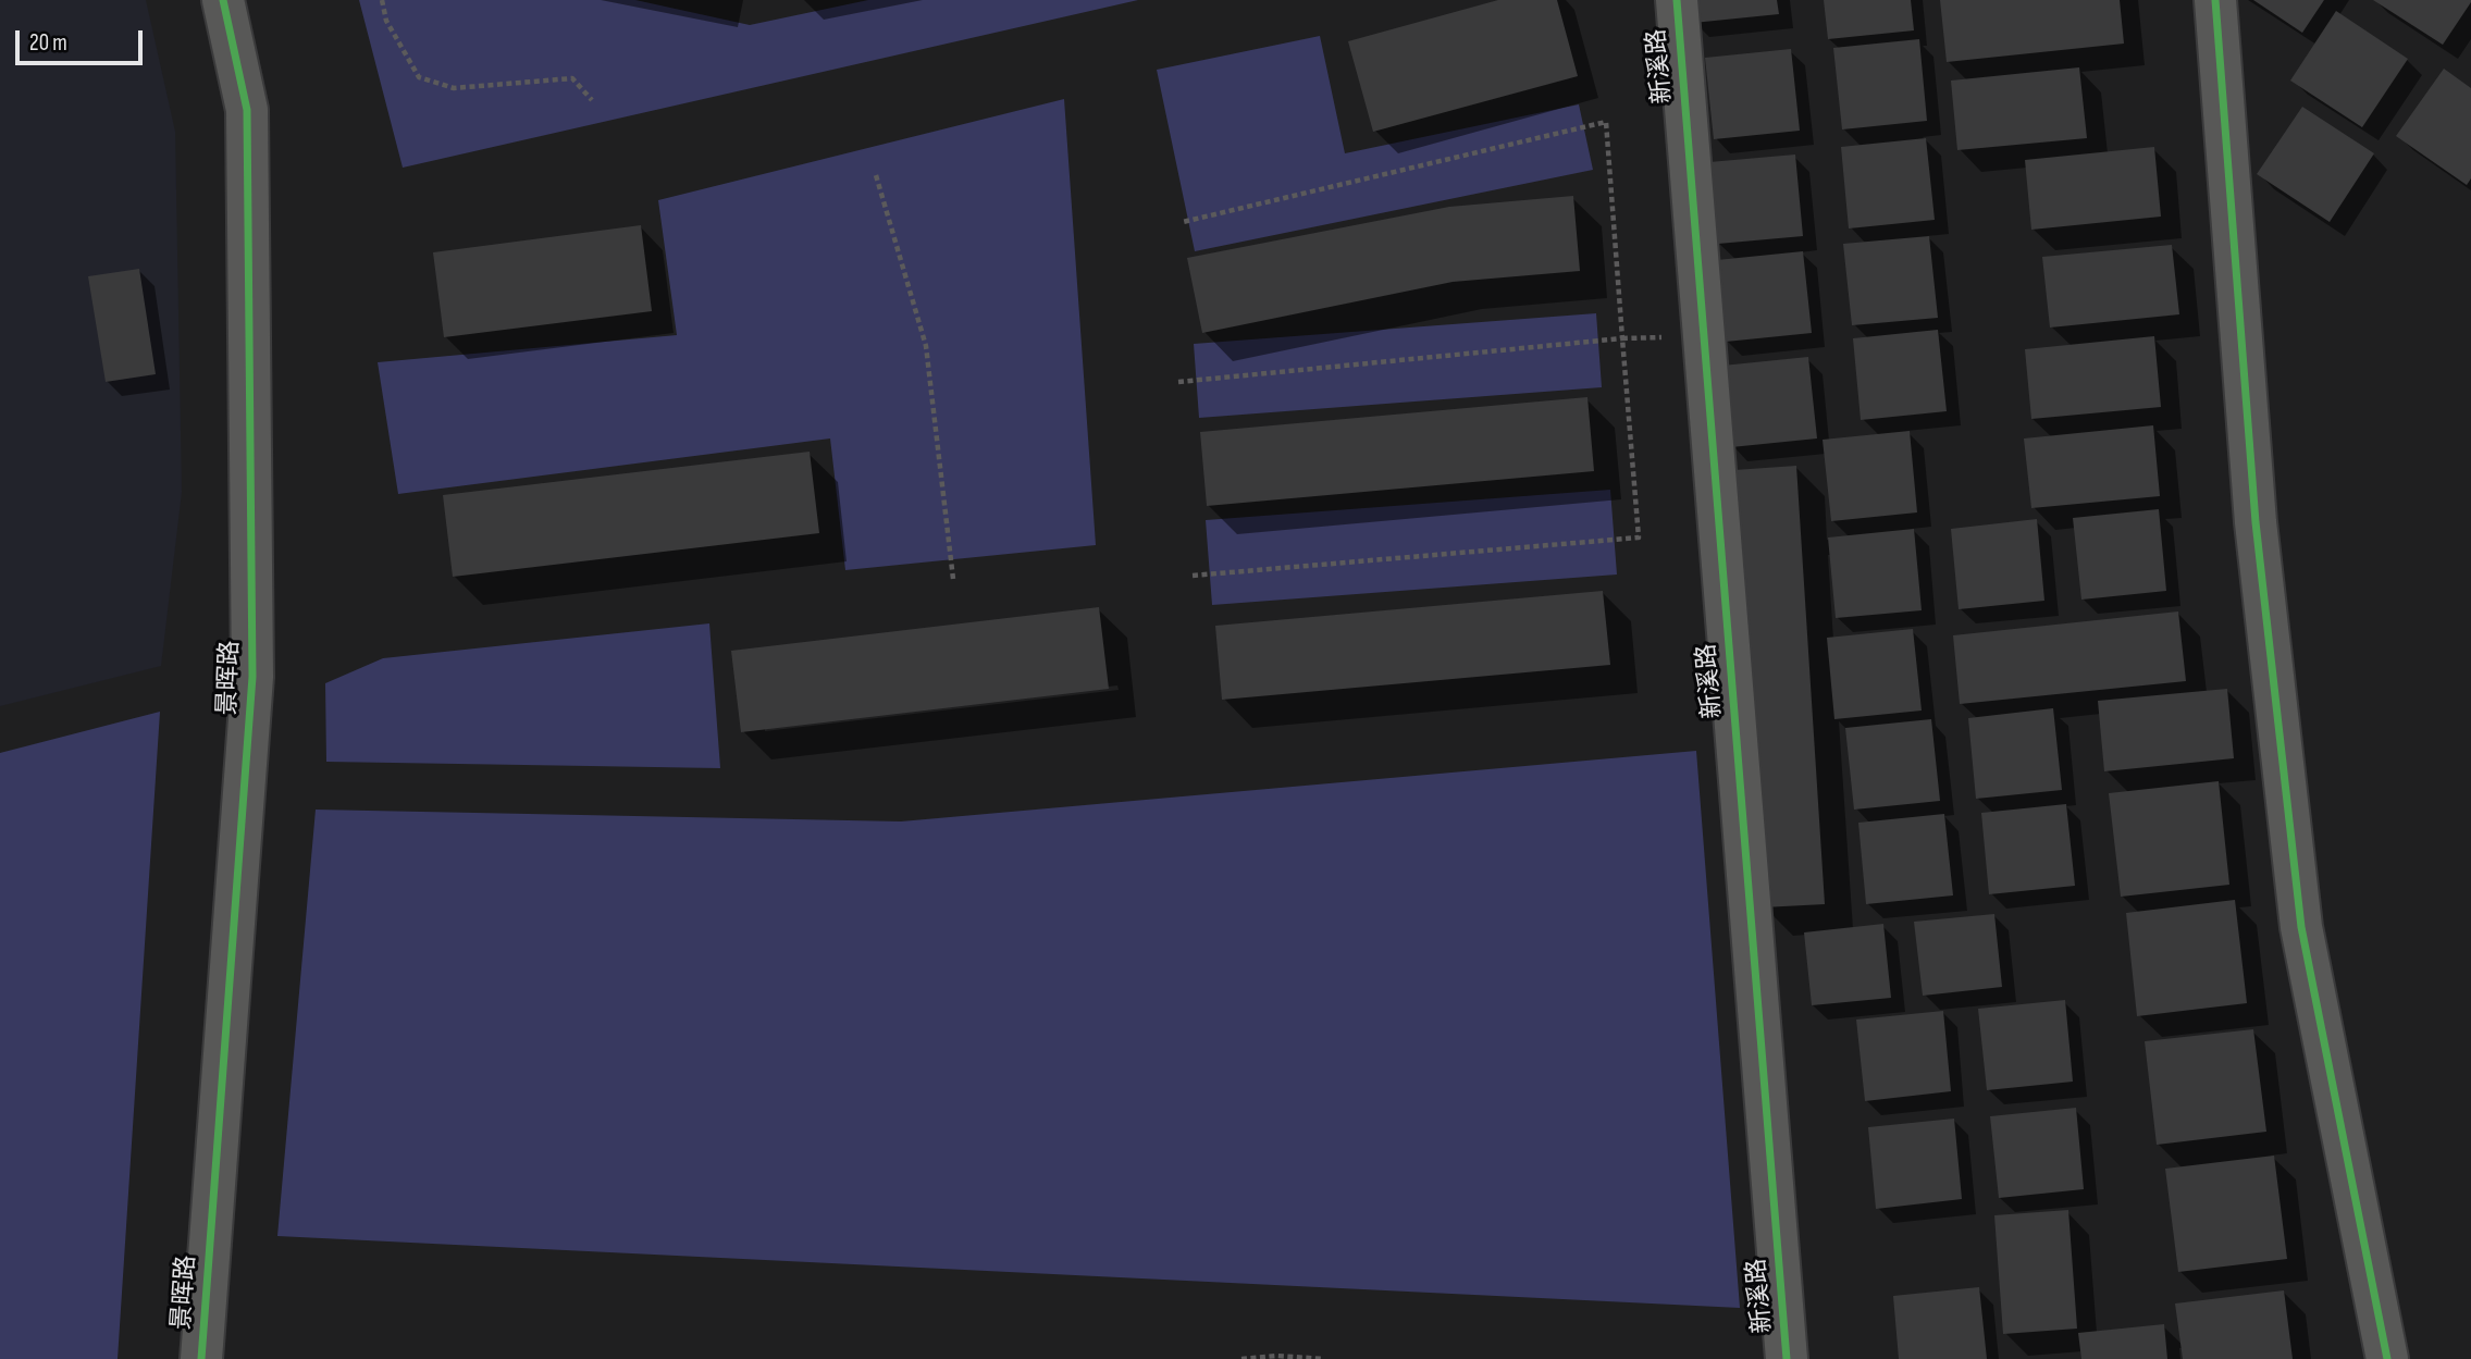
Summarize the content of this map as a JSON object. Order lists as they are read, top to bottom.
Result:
{
  "streets": {
    "street": ["新溪路", "景晖路"]
  },
  "scale_bar": "20 m"
}
